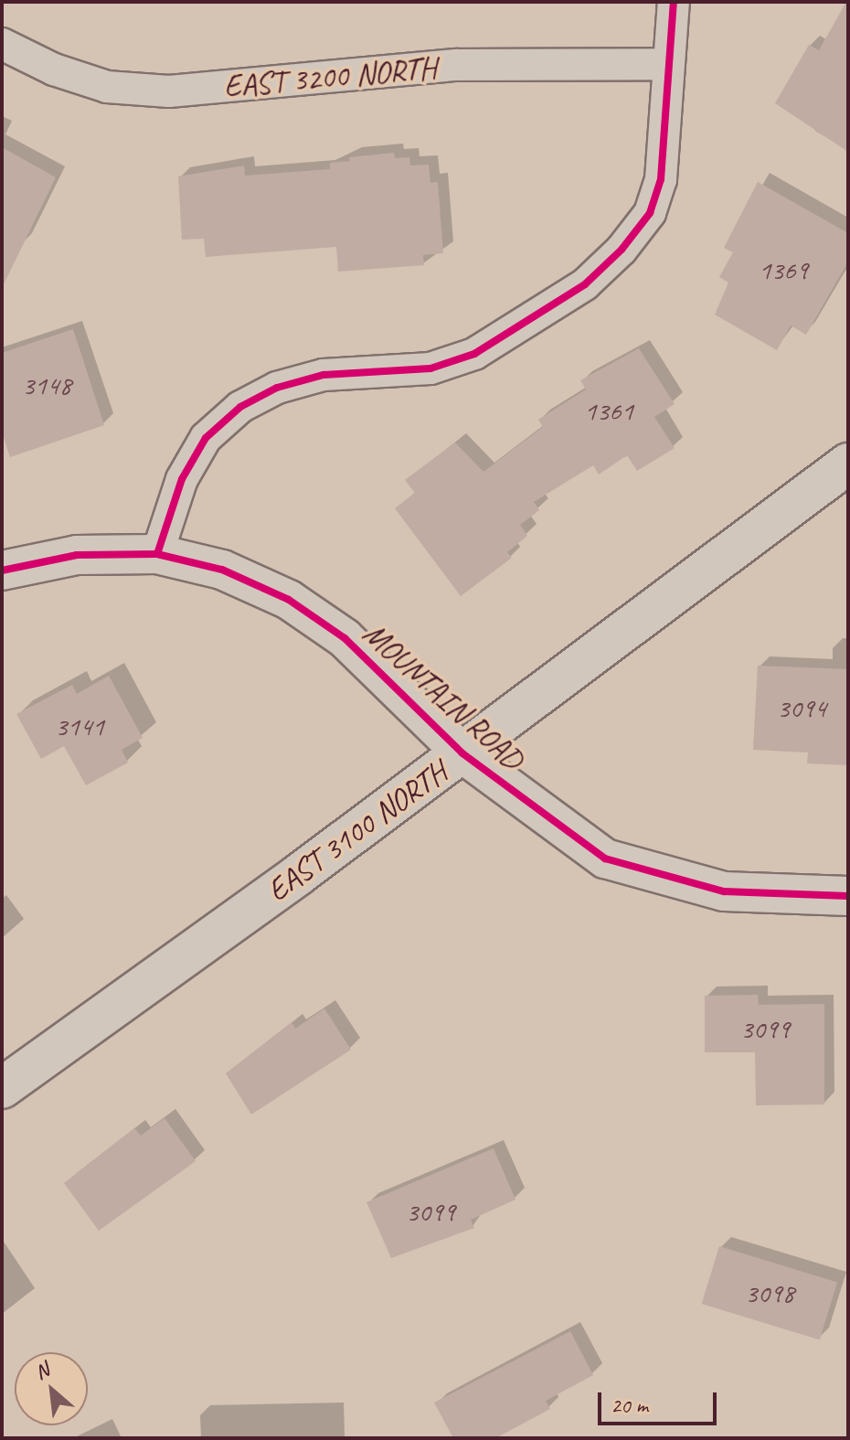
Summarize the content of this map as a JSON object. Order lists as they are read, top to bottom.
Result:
{
  "streets": {
    "main road": ["EAST 3100 NORTH"],
    "street": ["EAST 3200 NORTH", "MOUNTAIN ROAD"]
  },
  "crossings": [
    ["MOUNTAIN ROAD", "EAST 3100 NORTH"]
  ],
  "house_numbers": [
    "1369",
    "3148",
    "1361",
    "3094",
    "3141",
    "3099",
    "3099",
    "3098"
  ],
  "scale_bar": "20 m",
  "north": "top left"
}
